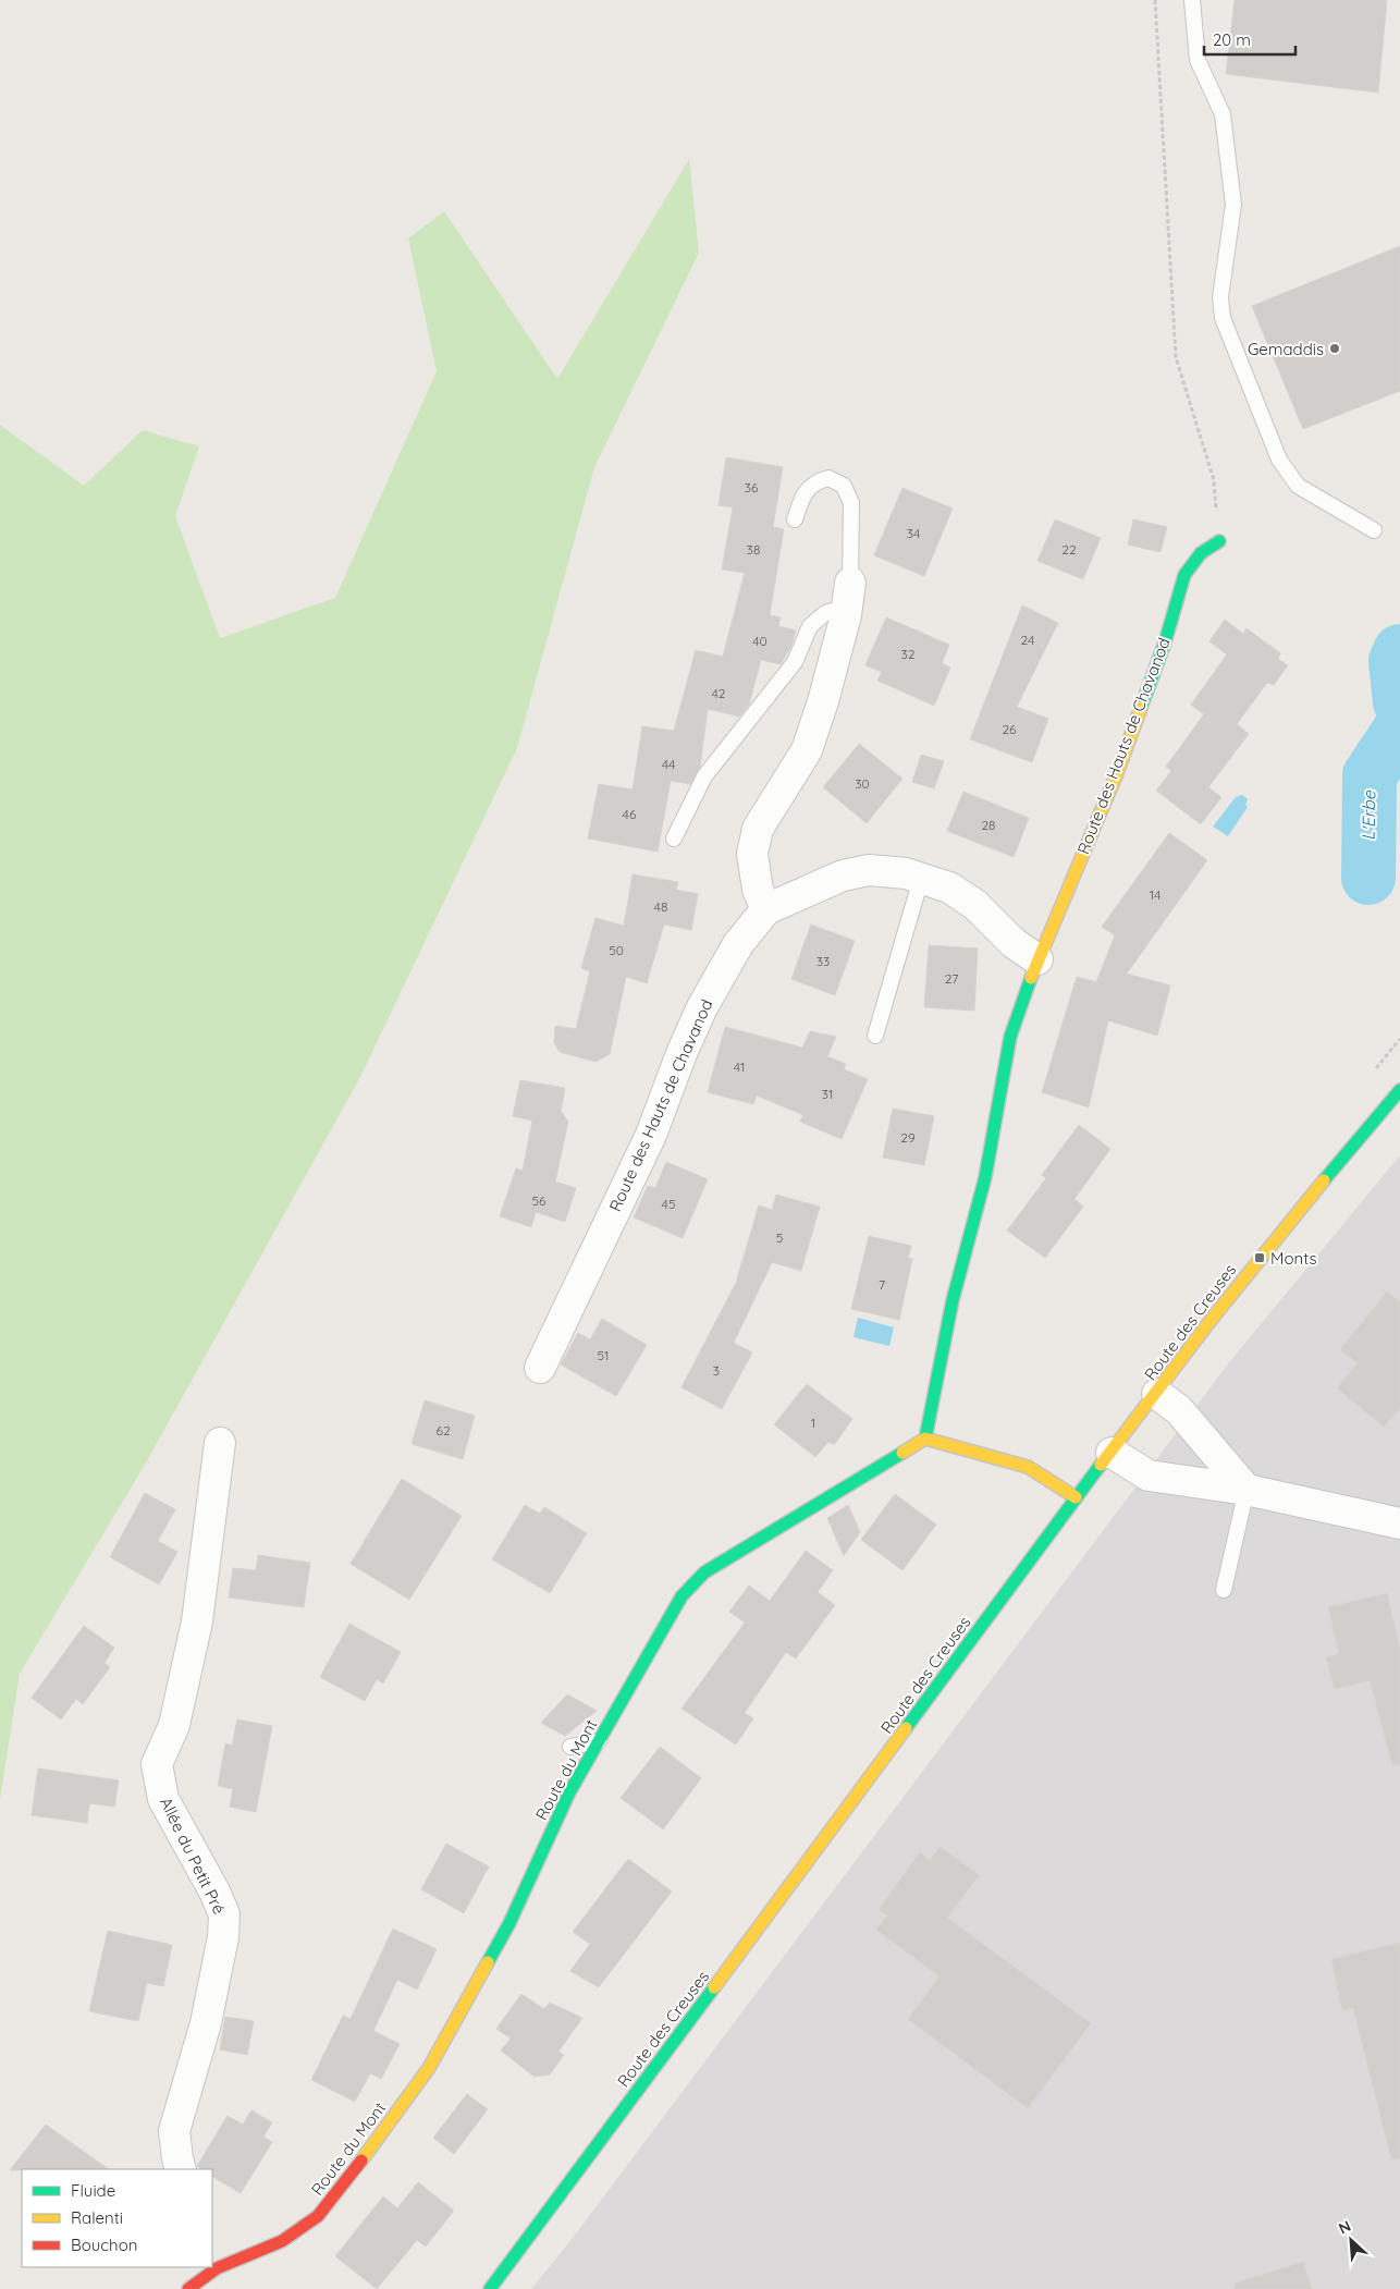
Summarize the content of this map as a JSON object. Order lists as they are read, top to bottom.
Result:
{
  "streets": {
    "street": [
      "Route des Hauts de Chavanod",
      "Route des Creuses",
      "Route du Mont",
      "Allée du Petit Pré"
    ]
  },
  "crossings": [
    ["Route des Hauts de Chavanod", "Route du Mont"]
  ],
  "water": ["L'Erbe"],
  "places": {
    "other": ["Gemaddis"],
    "transit": ["Monts"]
  },
  "house_numbers": [
    "36",
    "34",
    "38",
    "22",
    "24",
    "40",
    "32",
    "42",
    "26",
    "44",
    "30",
    "46",
    "28",
    "14",
    "48",
    "50",
    "33",
    "27",
    "41",
    "31",
    "29",
    "56",
    "45",
    "5",
    "7",
    "51",
    "3",
    "1",
    "62"
  ],
  "legend": ["Fluide", "Ralenti", "Bouchon"],
  "scale_bar": "20 m",
  "north": "top left"
}
